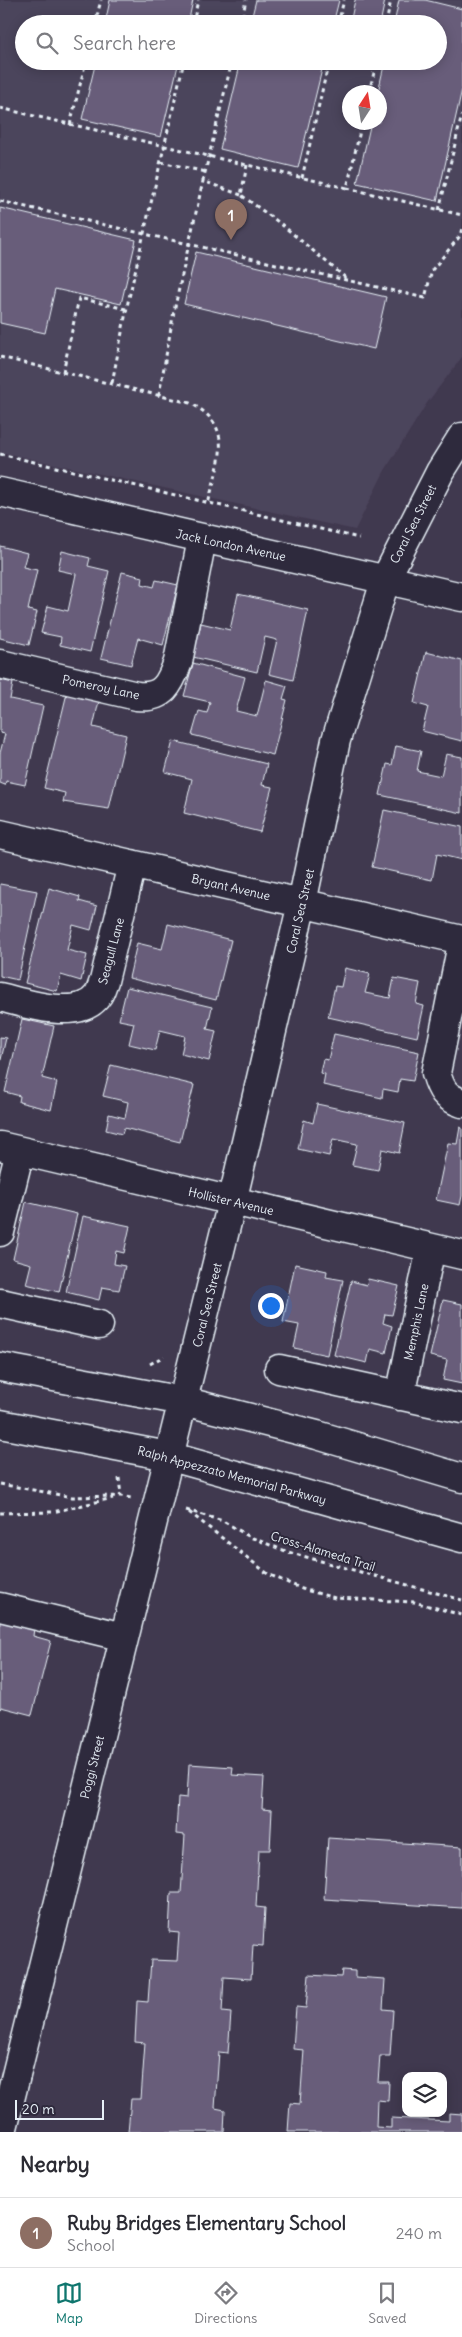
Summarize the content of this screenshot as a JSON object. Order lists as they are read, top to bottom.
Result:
{
  "streets": {
    "street": [
      "Coral Sea Street",
      "Jack London Avenue",
      "Pomeroy Lane",
      "Bryant Avenue",
      "Seagull Lane",
      "Hollister Avenue",
      "Memphis Lane",
      "Ralph Appezzato Memorial Parkway",
      "Poggi Street"
    ],
    "path": ["Cross-Alameda Trail"]
  },
  "crossings": [
    ["Coral Sea Street", "Jack London Avenue"],
    ["Coral Sea Street", "Bryant Avenue"],
    ["Coral Sea Street", "Hollister Avenue"],
    ["Coral Sea Street", "Poggi Street"],
    ["Jack London Avenue", "Pomeroy Lane"],
    ["Bryant Avenue", "Seagull Lane"],
    ["Hollister Avenue", "Memphis Lane"],
    ["Ralph Appezzato Memorial Parkway", "Poggi Street"]
  ],
  "scale_bar": "20 m",
  "north": "top",
  "page": {
    "search": "Search here",
    "pins": "1",
    "scale": "20 m",
    "heading": "Nearby",
    "list": [
      {
        "mark": "1",
        "name": "Ruby Bridges Elementary School",
        "note": "School",
        "value": "240 m"
      }
    ],
    "nav": ["Map", "Directions", "Saved"]
  }
}
